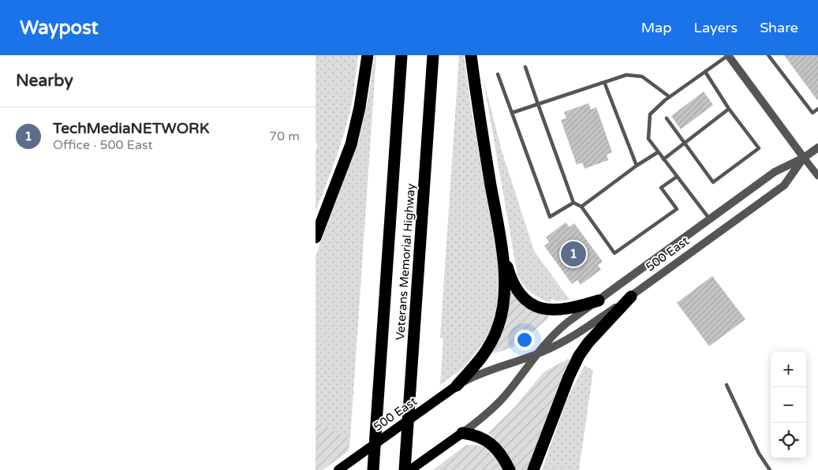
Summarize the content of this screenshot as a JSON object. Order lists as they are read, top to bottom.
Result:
{
  "streets": {
    "highway": ["Veterans Memorial Highway"],
    "main road": ["500 East"]
  },
  "page": {
    "header": "Waypost",
    "nav": ["Map", "Layers", "Share"],
    "heading": "Nearby",
    "list": [
      {
        "mark": "1",
        "name": "TechMediaNETWORK",
        "note": "Office · 500 East",
        "value": "70 m"
      }
    ],
    "pins": "1",
    "map_buttons": ["+", "−"]
  }
}
